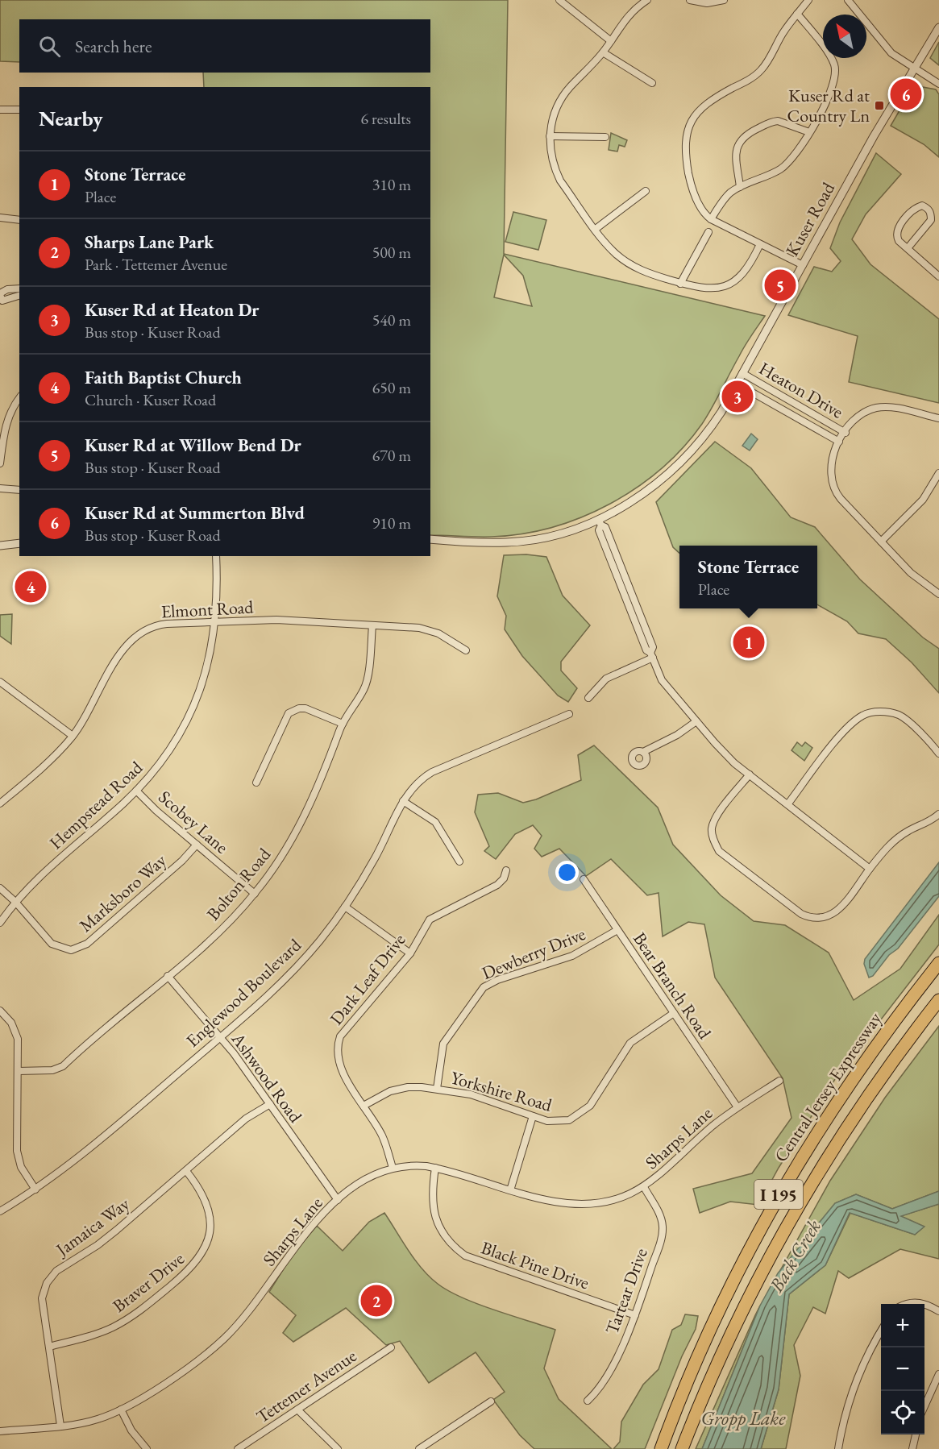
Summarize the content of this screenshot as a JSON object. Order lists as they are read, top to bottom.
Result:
{
  "streets": {
    "highway": ["Central Jersey Expressway", "I 195"],
    "street": [
      "Kuser Road",
      "Heaton Drive",
      "Elmont Road",
      "Hempstead Road",
      "Scobey Lane",
      "Bolton Road",
      "Marksboro Way",
      "Dewberry Drive",
      "Dark Leaf Drive",
      "Bear Branch Road",
      "Englewood Boulevard",
      "Ashwood Road",
      "Yorkshire Road",
      "Sharps Lane",
      "Jamaica Way",
      "Black Pine Drive",
      "Braver Drive",
      "Tartear Drive",
      "Tettemer Avenue"
    ]
  },
  "crossings": [
    ["Kuser Road", "Heaton Drive"],
    ["Elmont Road", "Hempstead Road"],
    ["Elmont Road", "Bolton Road"],
    ["Hempstead Road", "Scobey Lane"],
    ["Hempstead Road", "Marksboro Way"],
    ["Scobey Lane", "Bolton Road"],
    ["Scobey Lane", "Marksboro Way"],
    ["Bolton Road", "Ashwood Road"],
    ["Dewberry Drive", "Bear Branch Road"],
    ["Dewberry Drive", "Yorkshire Road"],
    ["Dark Leaf Drive", "Yorkshire Road"],
    ["Dark Leaf Drive", "Sharps Lane"],
    ["Bear Branch Road", "Yorkshire Road"],
    ["Bear Branch Road", "Sharps Lane"],
    ["Englewood Boulevard", "Ashwood Road"],
    ["Ashwood Road", "Sharps Lane"],
    ["Ashwood Road", "Jamaica Way"],
    ["Sharps Lane", "Jamaica Way"],
    ["Sharps Lane", "Black Pine Drive"],
    ["Sharps Lane", "Tartear Drive"],
    ["Jamaica Way", "Braver Drive"],
    ["Black Pine Drive", "Tartear Drive"]
  ],
  "water": ["Back Creek", "Gropp Lake"],
  "places": {
    "transit": ["Kuser Rd at Country Ln"]
  },
  "north": "top left",
  "page": {
    "search": "Search here",
    "pins": [
      "6",
      "5",
      "3",
      "4",
      "1",
      "2"
    ],
    "heading": ["Nearby", "6 results"],
    "list": [
      {
        "mark": "1",
        "name": "Stone Terrace",
        "note": "Place",
        "value": "310 m"
      },
      {
        "mark": "2",
        "name": "Sharps Lane Park",
        "note": "Park · Tettemer Avenue",
        "value": "500 m"
      },
      {
        "mark": "3",
        "name": "Kuser Rd at Heaton Dr",
        "note": "Bus stop · Kuser Road",
        "value": "540 m"
      },
      {
        "mark": "4",
        "name": "Faith Baptist Church",
        "note": "Church · Kuser Road",
        "value": "650 m"
      },
      {
        "mark": "5",
        "name": "Kuser Rd at Willow Bend Dr",
        "note": "Bus stop · Kuser Road",
        "value": "670 m"
      },
      {
        "mark": "6",
        "name": "Kuser Rd at Summerton Blvd",
        "note": "Bus stop · Kuser Road",
        "value": "910 m"
      }
    ],
    "popup": ["Stone Terrace", "Place"],
    "map_buttons": ["+", "−"]
  }
}
